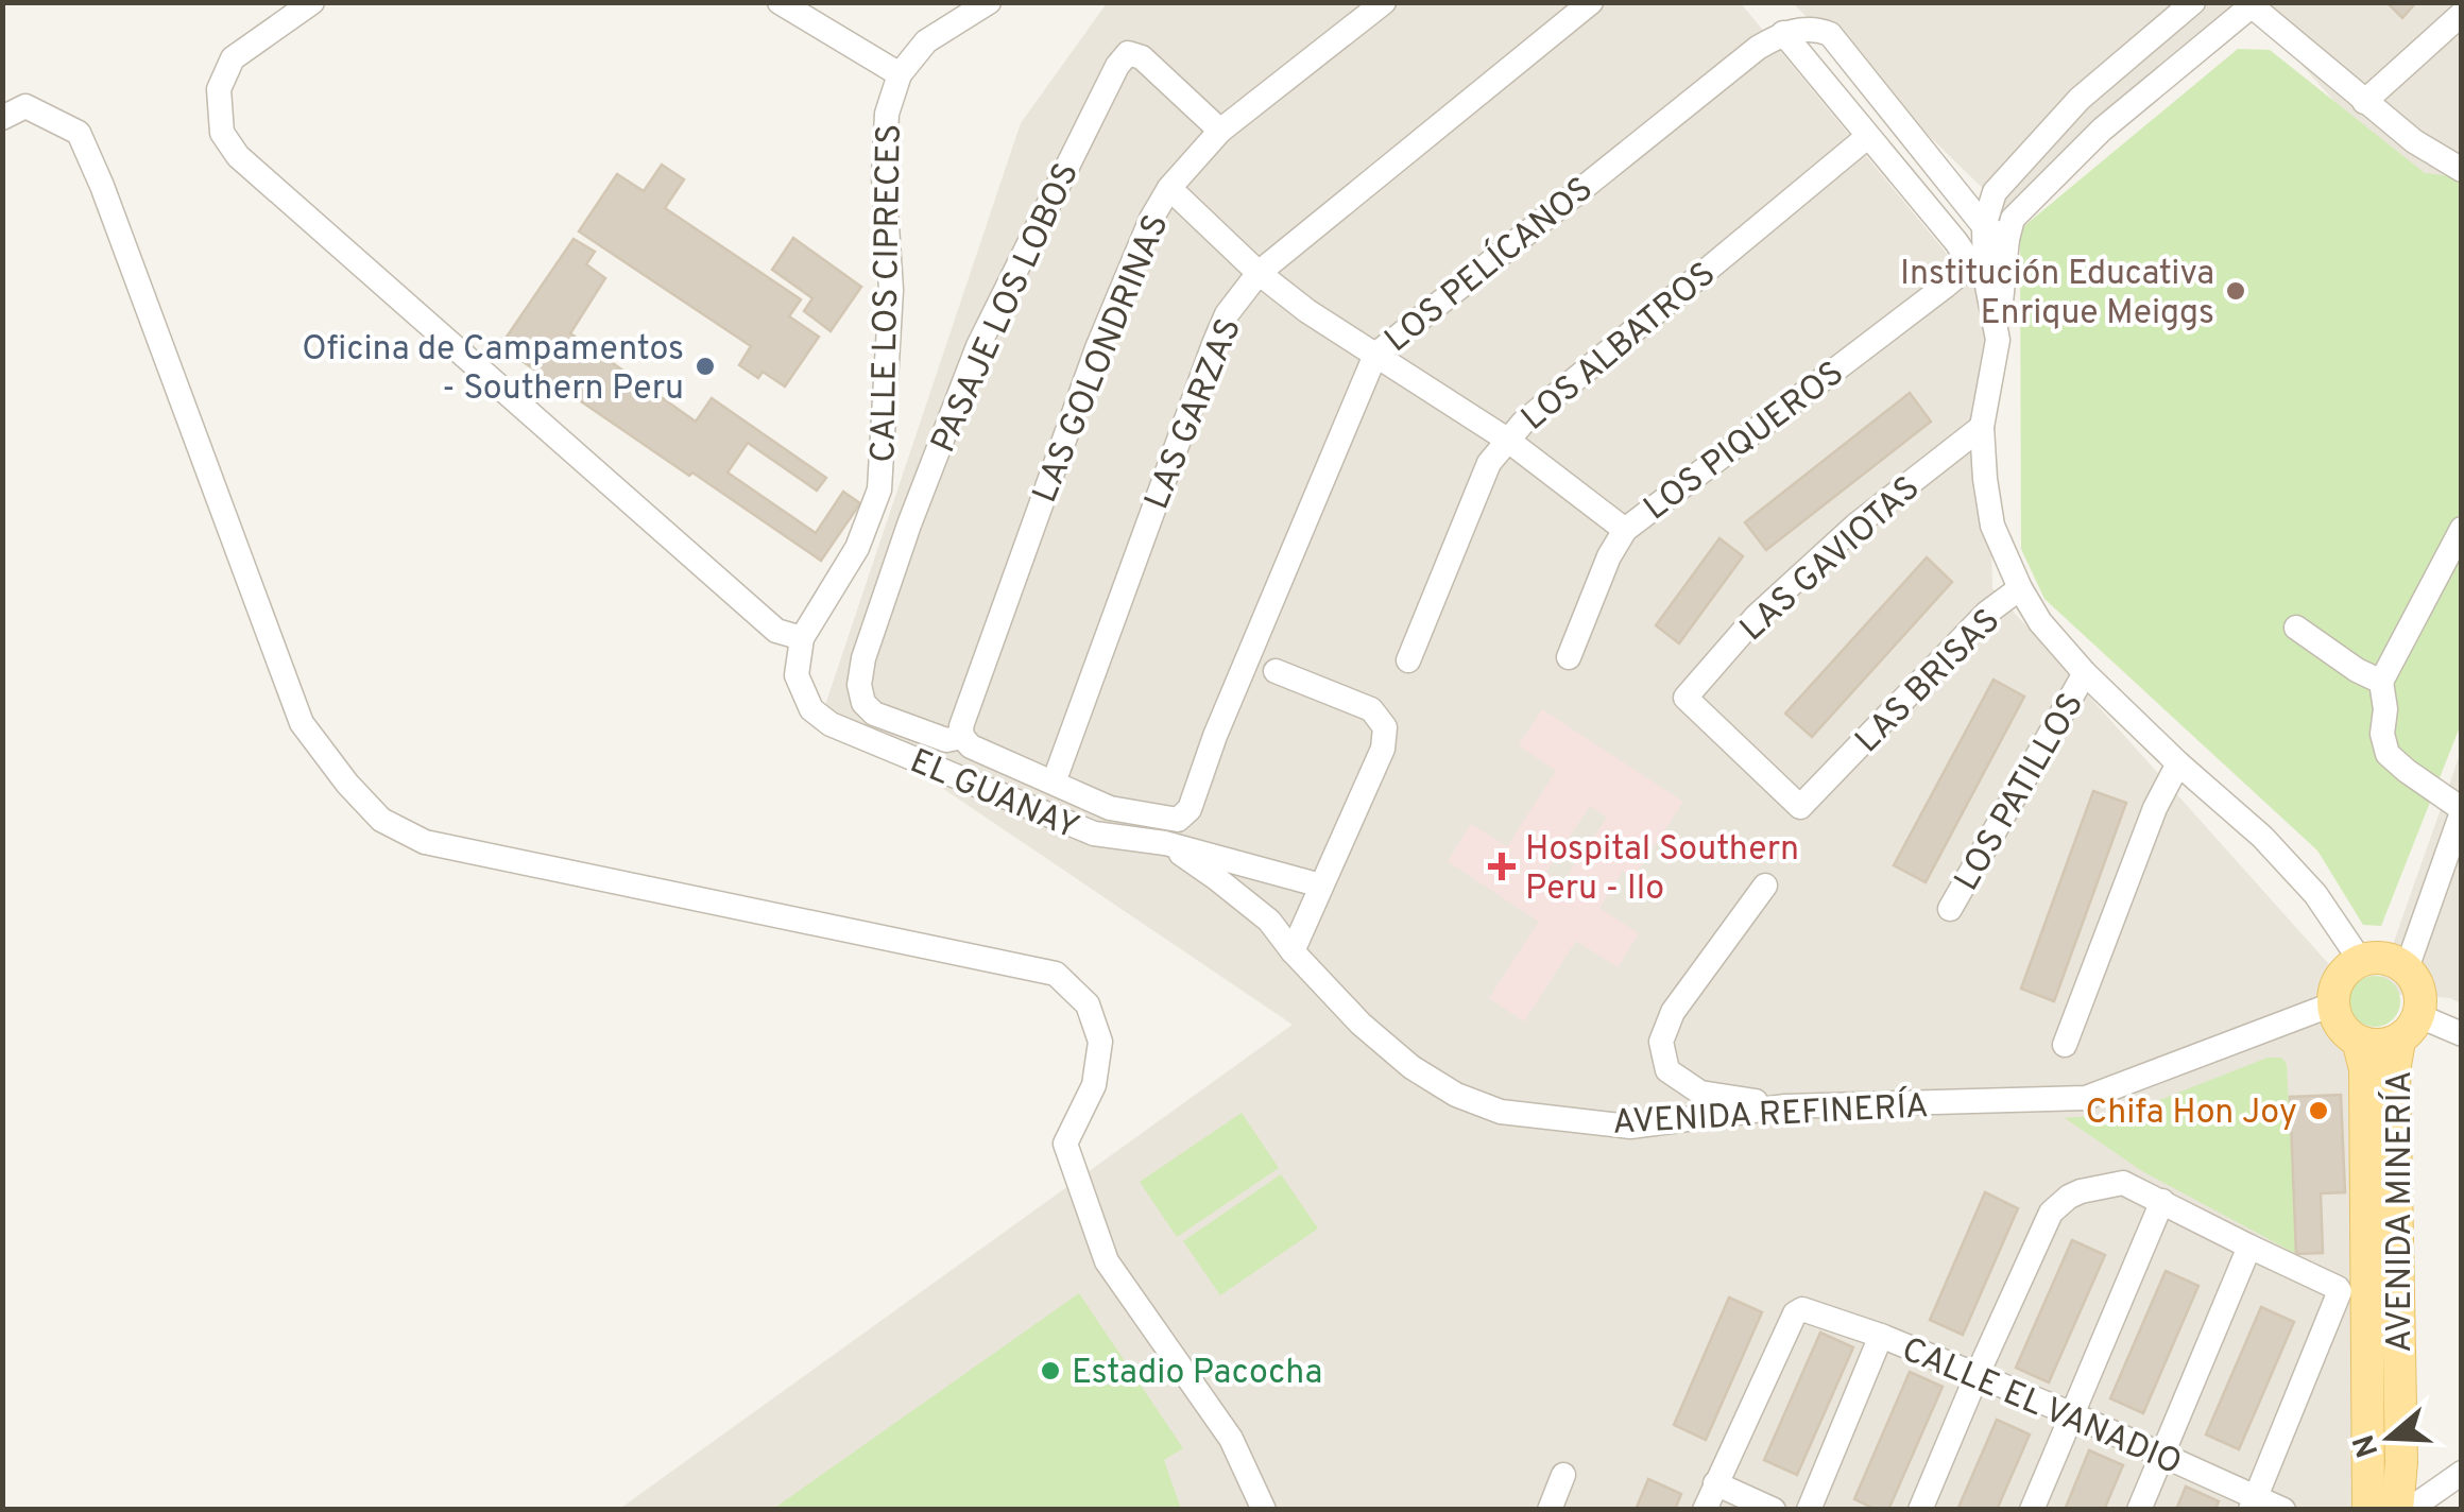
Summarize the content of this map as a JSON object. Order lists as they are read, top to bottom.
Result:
{
  "streets": {
    "main road": ["AVENIDA MINERÍA"],
    "street": [
      "LOS PELÍCANOS",
      "CALLE LOS CIPRECES",
      "PASAJE LOS LOBOS",
      "LOS ALBATROS",
      "LAS GOLONDRINAS",
      "LAS GARZAS",
      "LOS PIQUEROS",
      "LAS GAVIOTAS",
      "LAS BRISAS",
      "LOS PATILLOS",
      "EL GUANAY",
      "AVENIDA REFINERÍA",
      "CALLE EL VANADIO"
    ]
  },
  "crossings": [
    ["LOS PELÍCANOS", "PASAJE LOS LOBOS"],
    ["LOS PELÍCANOS", "LAS GOLONDRINAS"],
    ["LOS PELÍCANOS", "LAS GARZAS"],
    ["CALLE LOS CIPRECES", "EL GUANAY"],
    ["PASAJE LOS LOBOS", "LAS GOLONDRINAS"],
    ["LAS GAVIOTAS", "LAS BRISAS"],
    ["EL GUANAY", "AVENIDA REFINERÍA"],
    ["AVENIDA REFINERÍA", "AVENIDA MINERÍA"]
  ],
  "places": {
    "other": [
      "Institución Educativa Enrique Meiggs",
      "Oficina de Campamentos - Southern Peru",
      "Chifa Hon Joy",
      "Estadio Pacocha"
    ],
    "health": ["Hospital Southern Peru - Ilo"]
  },
  "north": "left"
}
